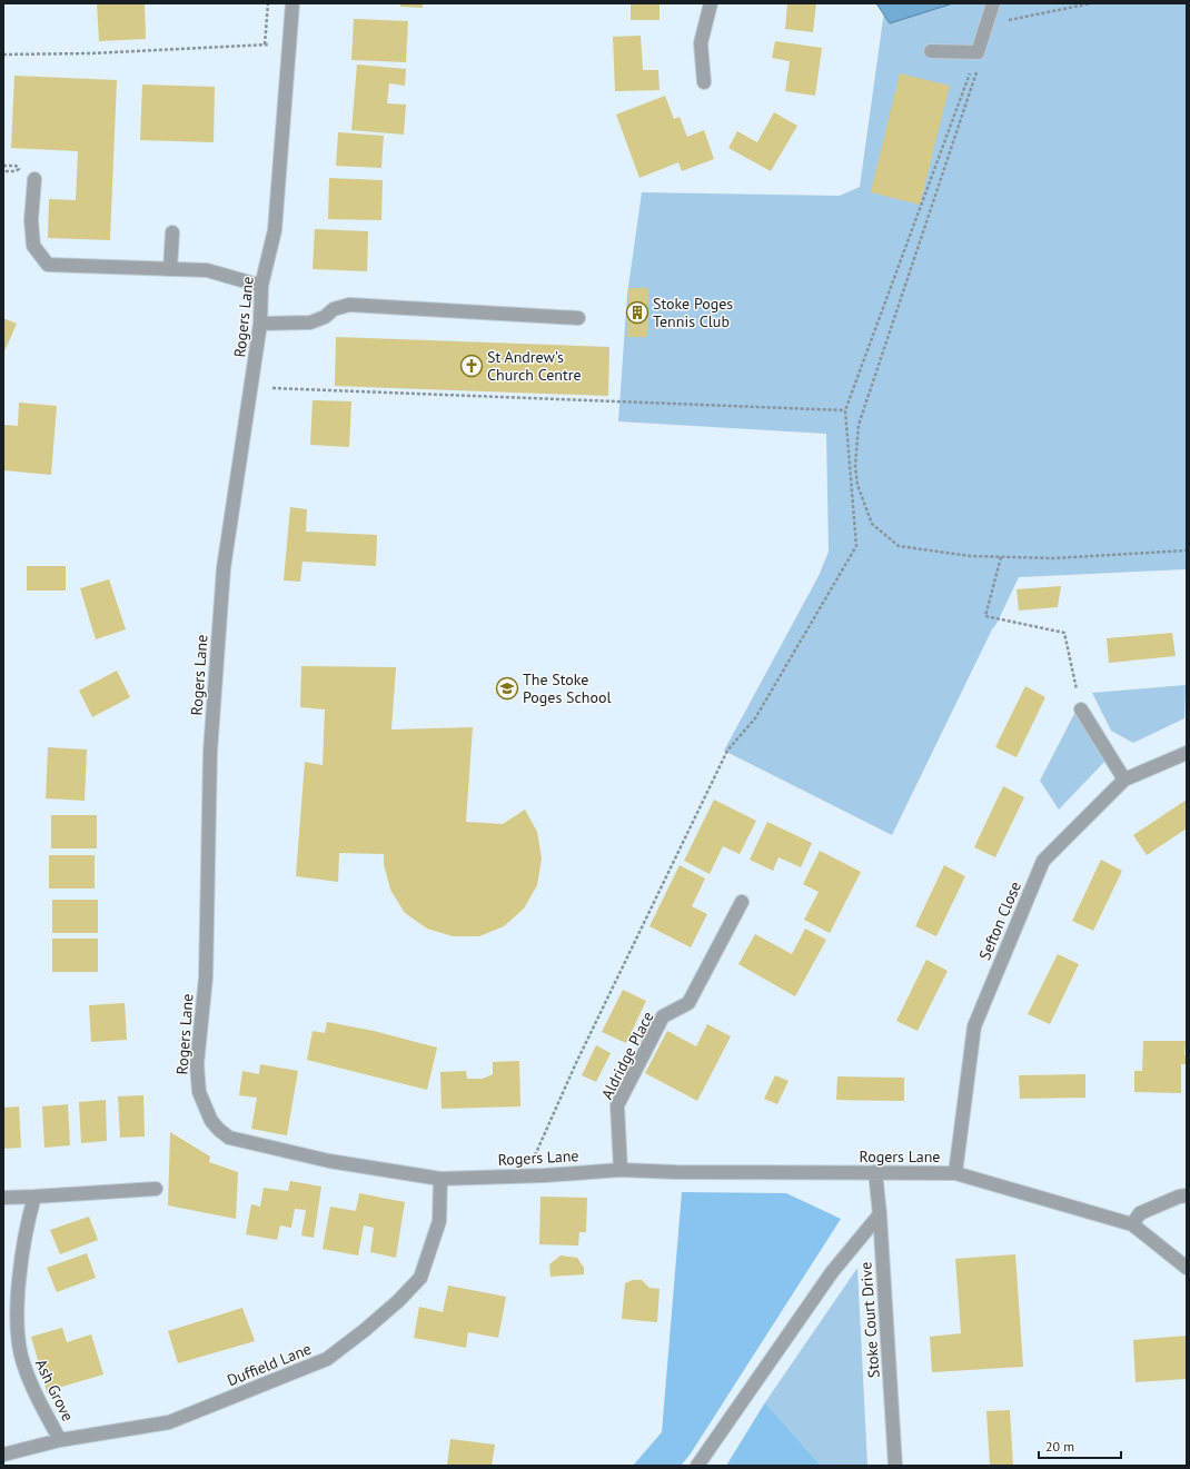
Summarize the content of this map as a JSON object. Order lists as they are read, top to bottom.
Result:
{
  "streets": {
    "street": [
      "Rogers Lane",
      "Sefton Close",
      "Aldridge Place",
      "Stoke Court Drive",
      "Duffield Lane",
      "Ash Grove"
    ]
  },
  "crossings": [
    ["Rogers Lane", "Sefton Close"],
    ["Rogers Lane", "Aldridge Place"],
    ["Rogers Lane", "Stoke Court Drive"],
    ["Rogers Lane", "Duffield Lane"],
    ["Duffield Lane", "Ash Grove"]
  ],
  "places": {
    "building": ["Stoke Poges Tennis Club"],
    "church": ["St Andrew's Church Centre"],
    "school or university": ["The Stoke Poges School"]
  },
  "scale_bar": "20 m"
}
